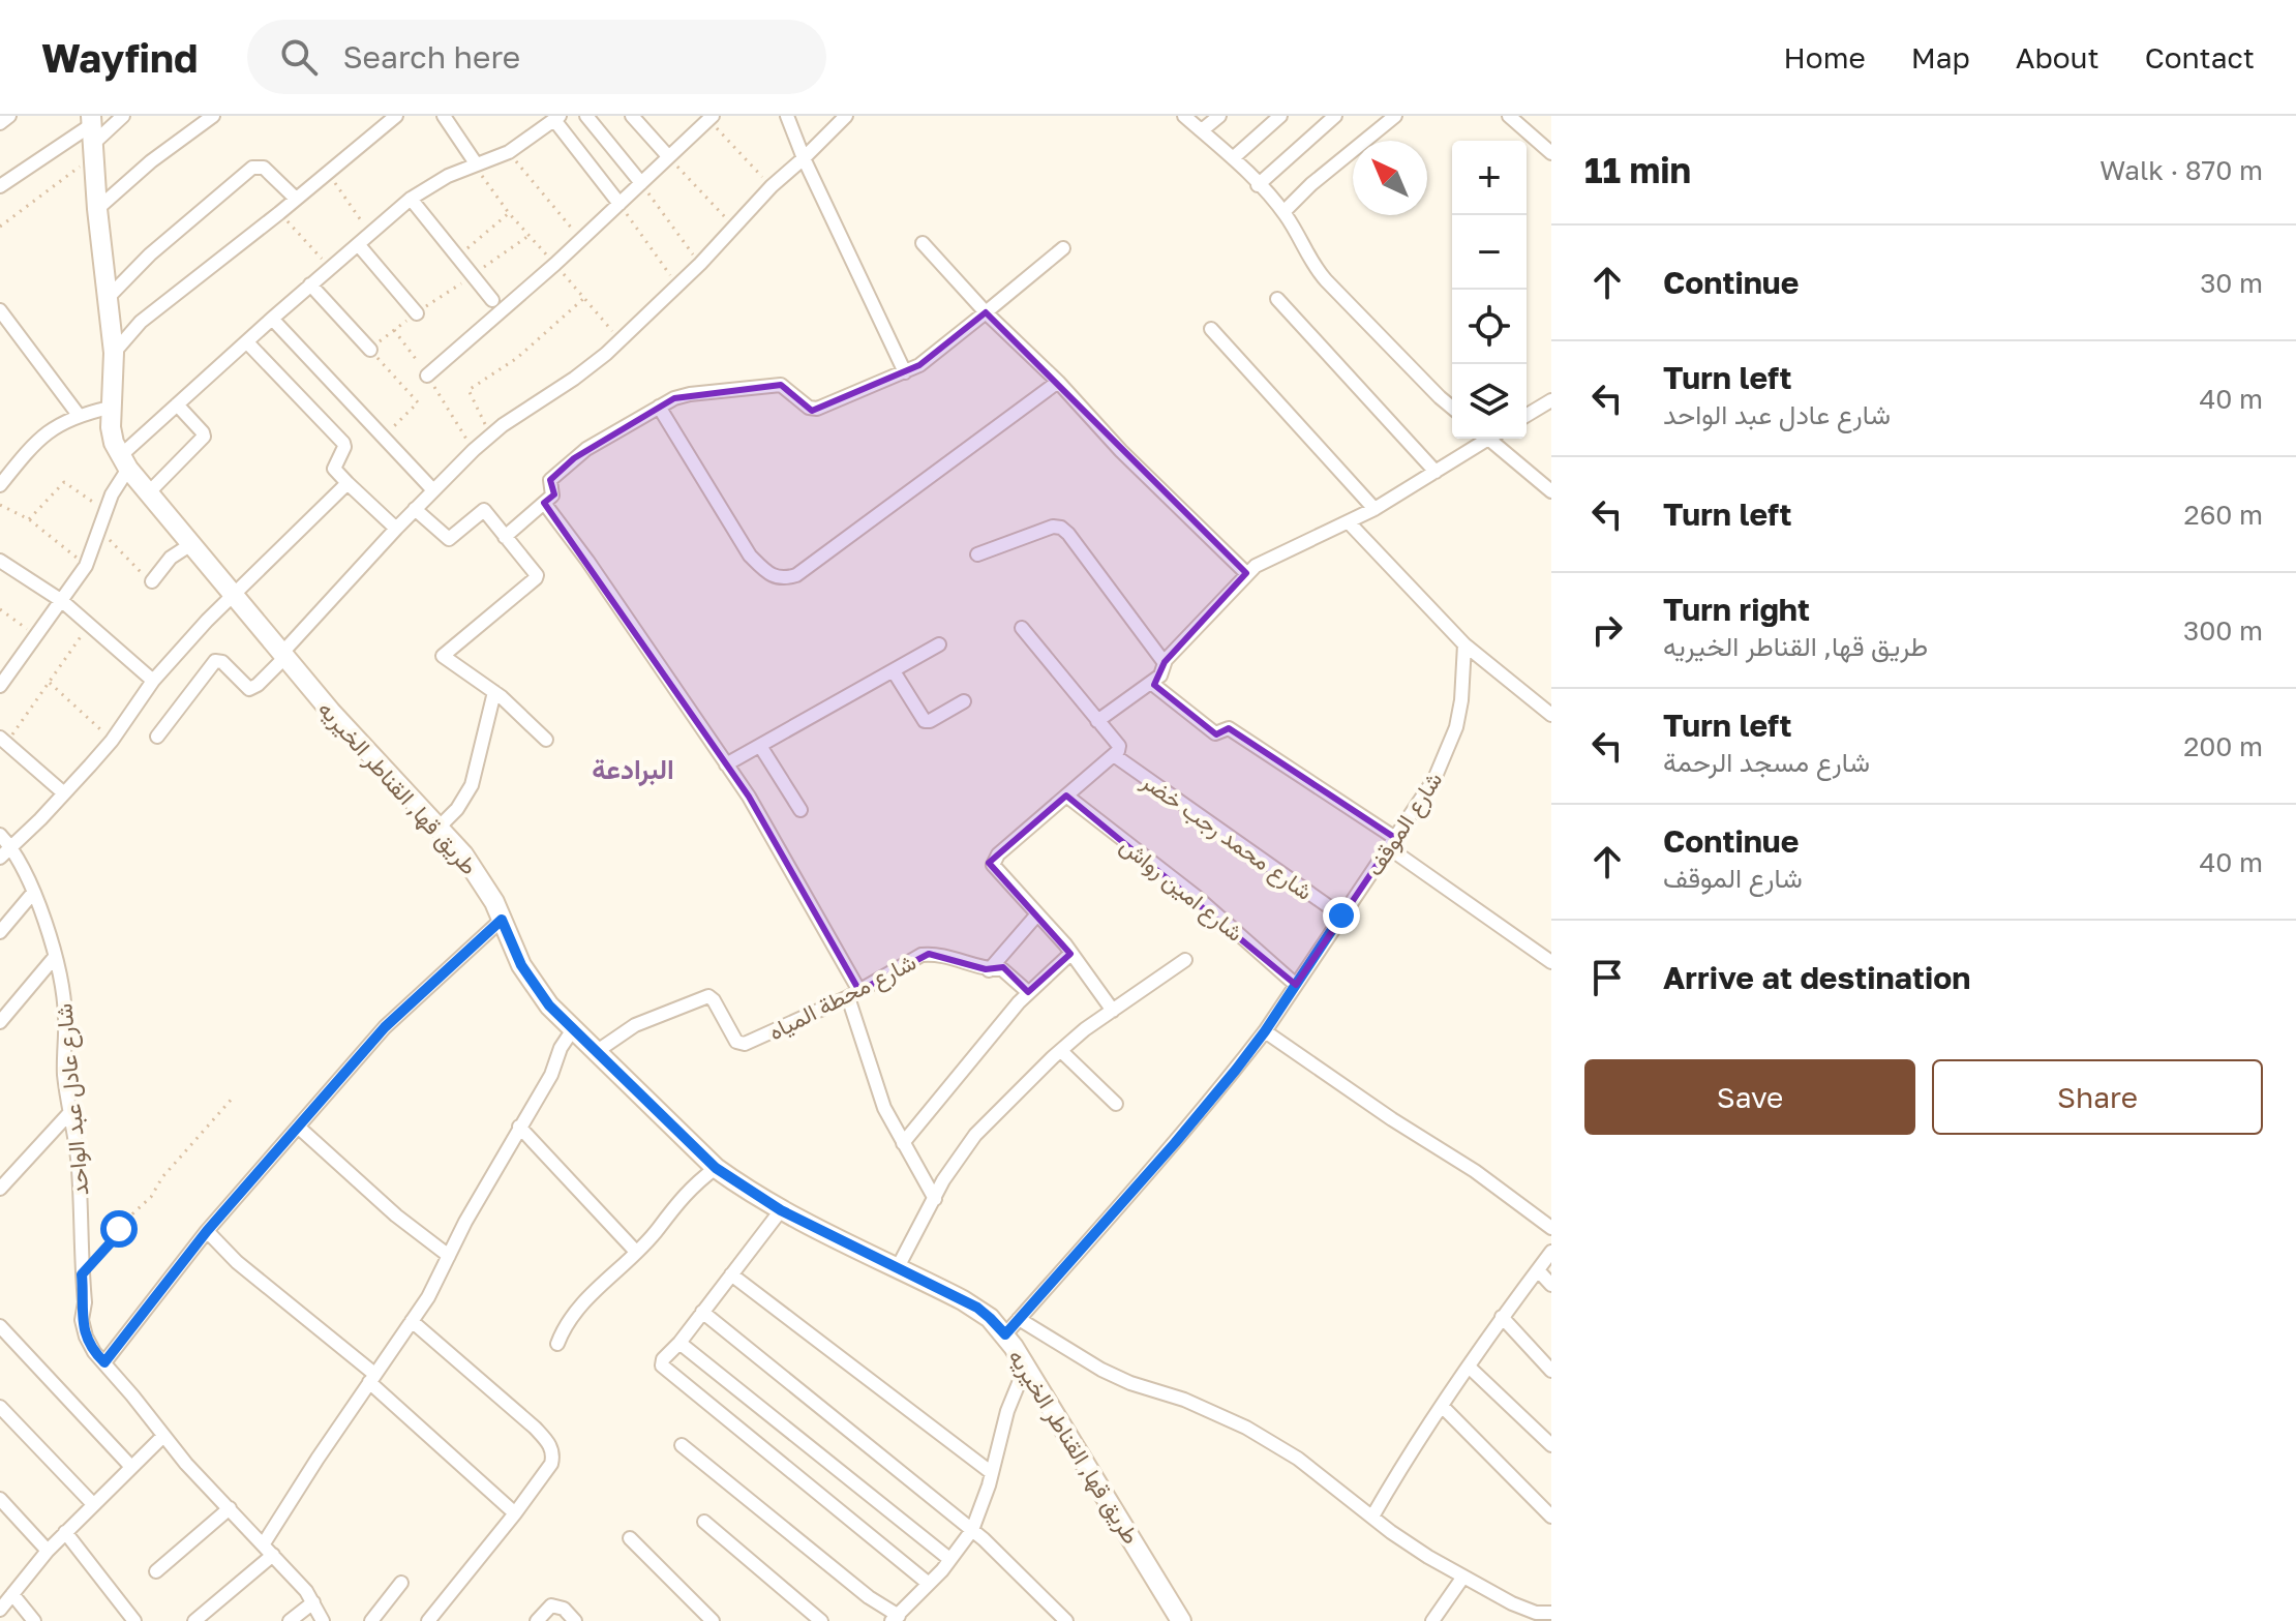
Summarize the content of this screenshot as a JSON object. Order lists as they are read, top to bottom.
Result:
{
  "streets": {
    "street": [
      "طريق قها, القناطر الخيريه",
      "شارع الموقف",
      "شارع محمد رجب خضر",
      "شارع امين رواش",
      "شارع محطة المياه",
      "شارع عادل عبد الواحد"
    ]
  },
  "crossings": [
    ["طريق قها, القناطر الخيريه", "شارع الموقف"],
    ["طريق قها, القناطر الخيريه", "شارع محطة المياه"],
    ["شارع الموقف", "شارع محمد رجب خضر"],
    ["شارع الموقف", "شارع امين رواش"]
  ],
  "districts": ["البرادعة"],
  "north": "top left",
  "page": {
    "header": "Wayfind",
    "search": "Search here",
    "nav": [
      "Home",
      "Map",
      "About",
      "Contact"
    ],
    "heading": ["11 min", "Walk · 870 m"],
    "map_buttons": ["+", "−"],
    "list": [
      ["Continue", "30 m"],
      ["Turn left", "شارع عادل عبد الواحد", "40 m"],
      ["Turn left", "260 m"],
      ["Turn right", "طريق قها, القناطر الخيريه", "300 m"],
      ["Turn left", "شارع مسجد الرحمة", "200 m"],
      ["Continue", "شارع الموقف", "40 m"],
      "Arrive at destination"
    ],
    "buttons": ["Save", "Share"]
  }
}
